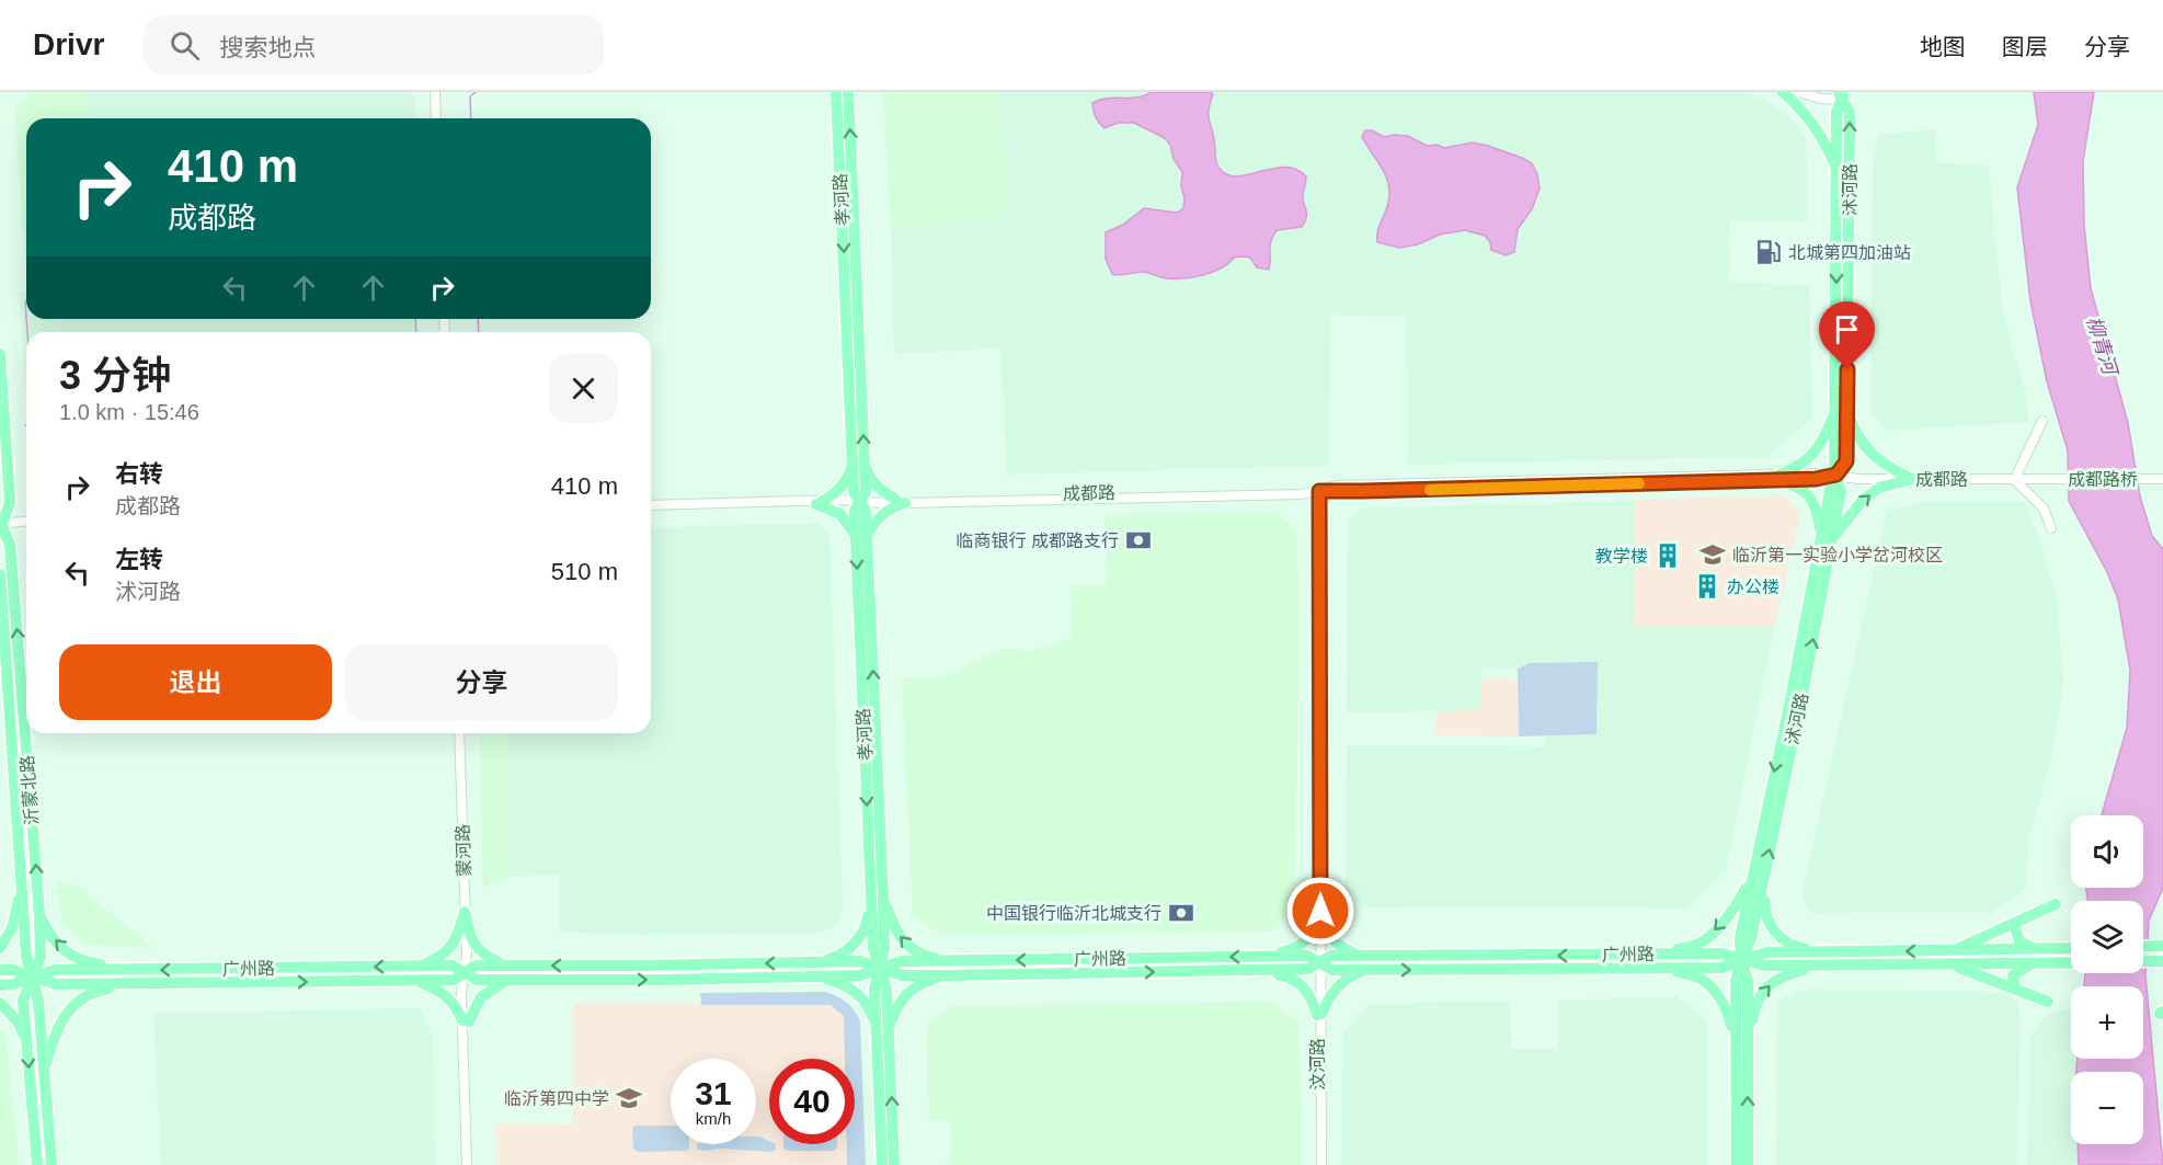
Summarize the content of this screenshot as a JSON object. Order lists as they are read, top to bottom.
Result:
{
  "streets": {
    "main road": [
      "沭河路",
      "孝河路",
      "沂蒙北路",
      "广州路"
    ],
    "street": [
      "成都路",
      "成都路桥",
      "蒙河路",
      "汶河路"
    ]
  },
  "crossings": [
    ["沭河路", "成都路"],
    ["沭河路", "广州路"],
    ["孝河路", "成都路"],
    ["孝河路", "广州路"],
    ["成都路", "成都路桥"],
    ["成都路", "汶河路"],
    ["沂蒙北路", "广州路"],
    ["蒙河路", "广州路"],
    ["广州路", "汶河路"]
  ],
  "water": ["柳青河"],
  "places": {
    "fuel station": ["北城第四加油站"],
    "bank": ["临商银行 成都路支行", "中国银行临沂北城支行"],
    "school or university": ["临沂第一实验小学岔河校区", "临沂第四中学"],
    "building": ["教学楼", "办公楼"]
  },
  "page": {
    "header": "Drivr",
    "search": "搜索地点",
    "nav": ["地图", "图层", "分享"],
    "turn": ["410 m", "成都路"],
    "heading": ["3 分钟", "1.0 km · 15:46"],
    "list": [
      {
        "name": "右转",
        "note": "成都路",
        "value": "410 m"
      },
      {
        "name": "左转",
        "note": "沭河路",
        "value": "510 m"
      }
    ],
    "buttons": ["退出", "分享"],
    "map_buttons": ["+", "−"],
    "speed": "31 km/h",
    "limit": "40"
  }
}
